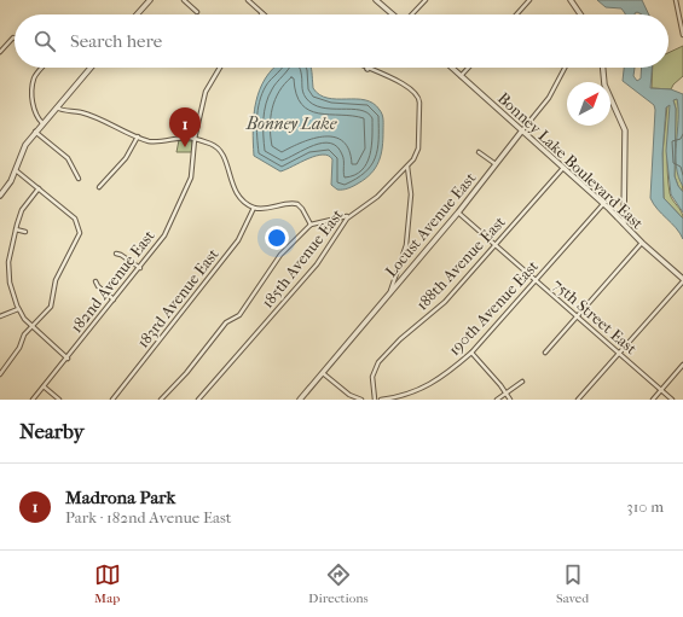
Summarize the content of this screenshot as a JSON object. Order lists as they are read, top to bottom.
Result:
{
  "streets": {
    "street": [
      "Bonney Lake Boulevard East",
      "Locust Avenue East",
      "185th Avenue East",
      "188th Avenue East",
      "182nd Avenue East",
      "183rd Avenue East",
      "190th Avenue East",
      "75th Street East"
    ]
  },
  "crossings": [
    ["Bonney Lake Boulevard East", "Locust Avenue East"],
    ["Bonney Lake Boulevard East", "188th Avenue East"],
    ["Bonney Lake Boulevard East", "190th Avenue East"],
    ["Locust Avenue East", "75th Street East"],
    ["188th Avenue East", "75th Street East"],
    ["190th Avenue East", "75th Street East"]
  ],
  "water": ["Bonney Lake"],
  "north": "top right",
  "page": {
    "search": "Search here",
    "pins": "1",
    "heading": "Nearby",
    "list": [
      {
        "mark": "1",
        "name": "Madrona Park",
        "note": "Park · 182nd Avenue East",
        "value": "310 m"
      }
    ],
    "nav": ["Map", "Directions", "Saved"]
  }
}
